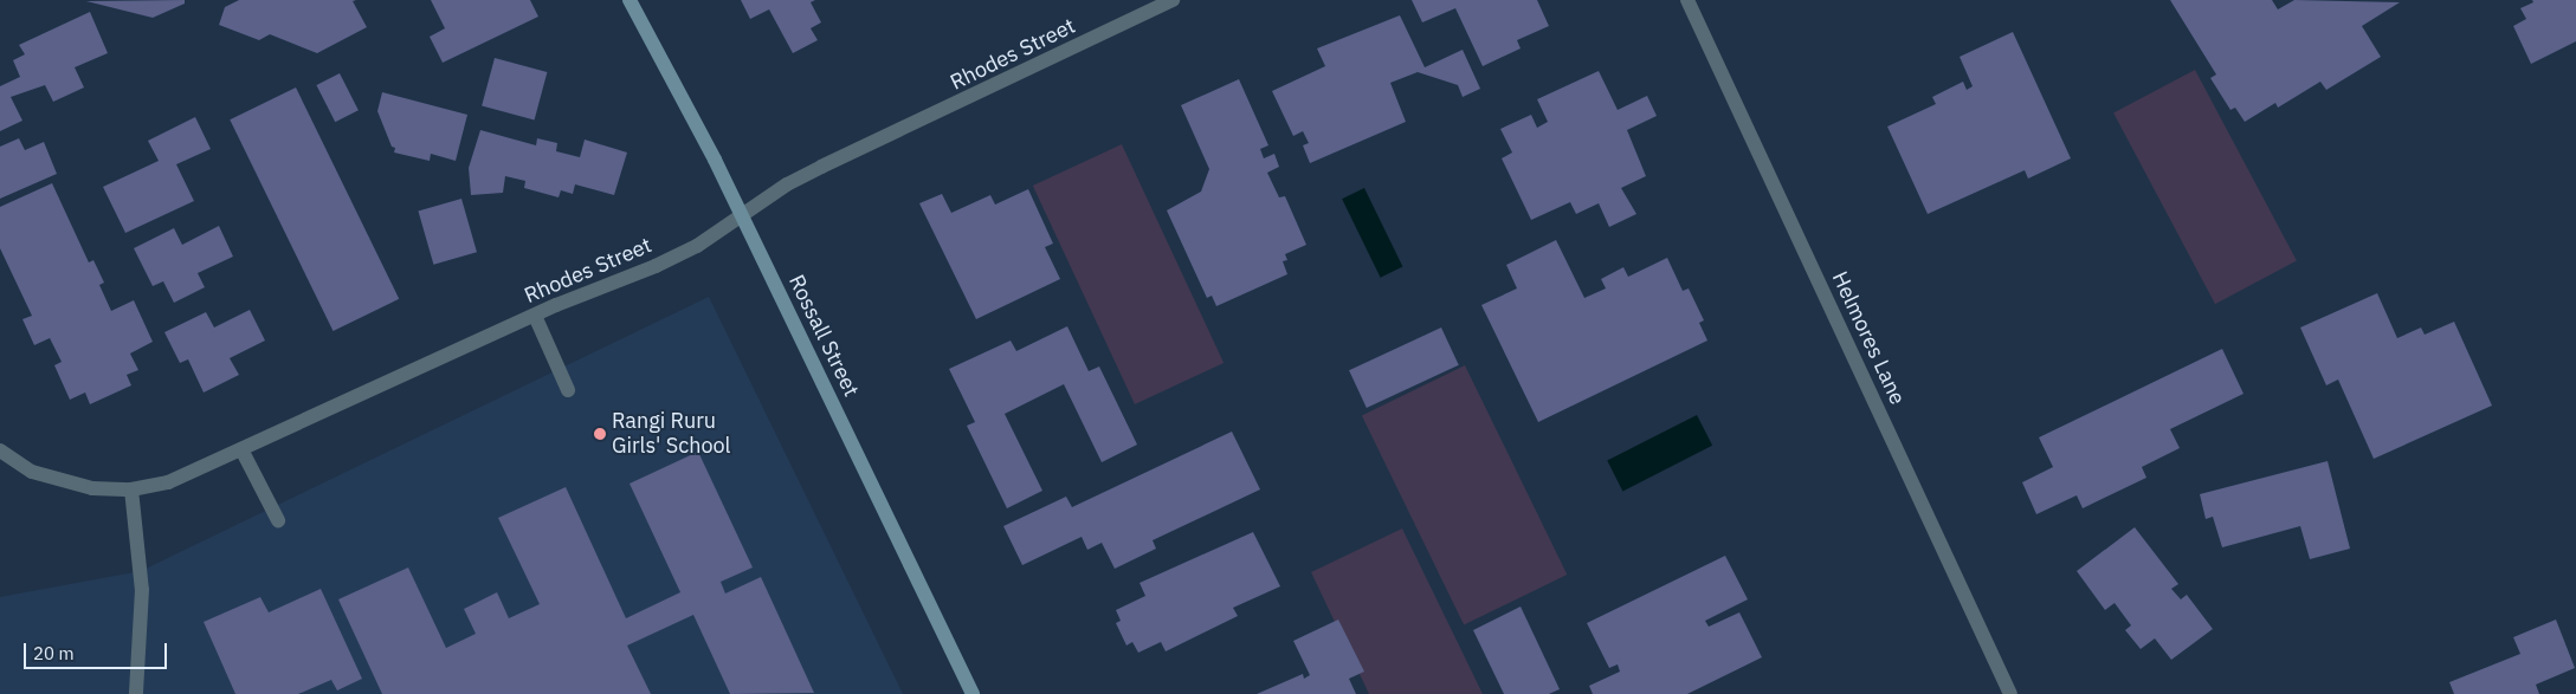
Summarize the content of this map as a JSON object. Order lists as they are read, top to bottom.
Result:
{
  "streets": {
    "main road": ["Rossall Street"],
    "street": ["Rhodes Street", "Helmores Lane"]
  },
  "crossings": [
    ["Rhodes Street", "Rossall Street"]
  ],
  "places": ["Rangi Ruru Girls' School"],
  "scale_bar": "20 m"
}
